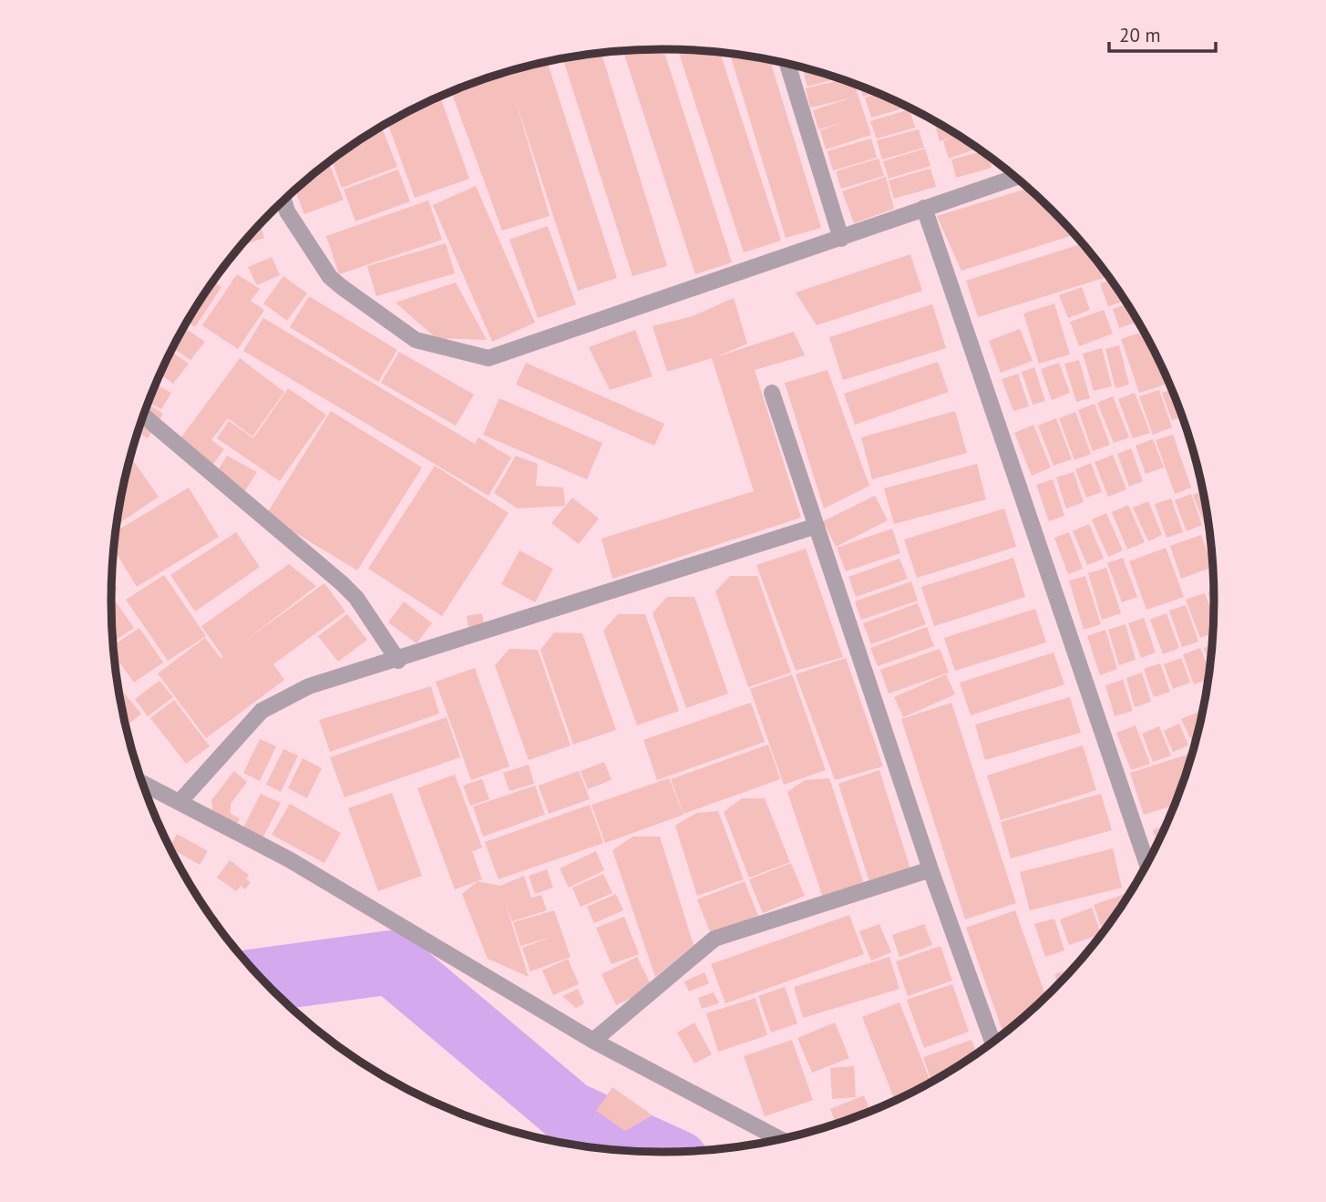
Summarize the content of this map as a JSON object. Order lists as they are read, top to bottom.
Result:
{
  "scale_bar": "20 m"
}
